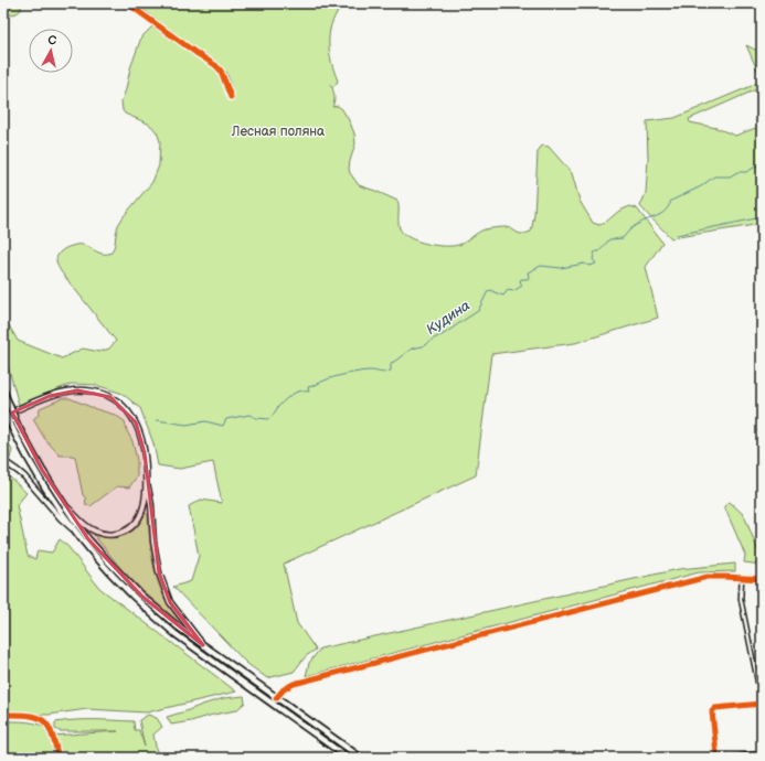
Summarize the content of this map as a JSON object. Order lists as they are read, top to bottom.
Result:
{
  "water": ["Кудина"],
  "parks": ["Лесная поляна"],
  "north": "top"
}
